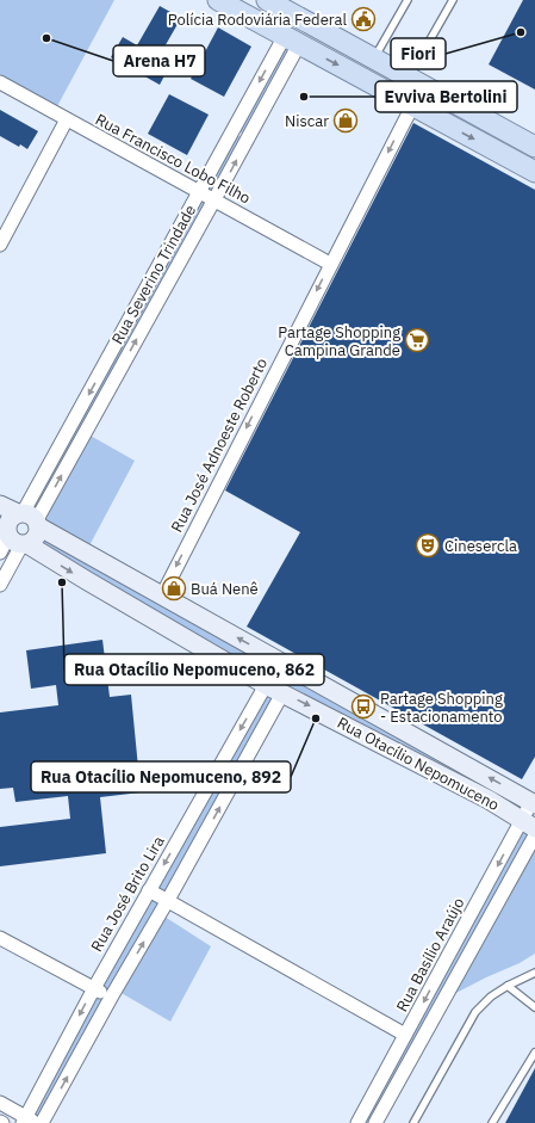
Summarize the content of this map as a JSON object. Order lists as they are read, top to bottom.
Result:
{
  "streets": {
    "street": [
      "Rua Francisco Lobo Filho",
      "Rua Severino Trindade",
      "Rua José Adnoeste Roberto",
      "Rua Otacílio Nepomuceno",
      "Rua José Brito Lira",
      "Rua Basílio Araújo"
    ]
  },
  "crossings": [
    ["Rua Francisco Lobo Filho", "Rua Severino Trindade"],
    ["Rua Francisco Lobo Filho", "Rua José Adnoeste Roberto"],
    ["Rua Severino Trindade", "Rua Otacílio Nepomuceno"],
    ["Rua José Adnoeste Roberto", "Rua Otacílio Nepomuceno"],
    ["Rua Otacílio Nepomuceno", "Rua José Brito Lira"],
    ["Rua Otacílio Nepomuceno", "Rua Basílio Araújo"]
  ],
  "one_way": ["Rua José Adnoeste Roberto"],
  "places": {
    "public building": ["Polícia Rodoviária Federal"],
    "other": [
      "Fiori",
      "Arena H7",
      "Evviva Bertolini",
      "Rua Otacílio Nepomuceno, 862",
      "Rua Otacílio Nepomuceno, 892"
    ],
    "shop": ["Niscar", "Buá Nenê"],
    "supermarket": ["Partage Shopping Campina Grande"],
    "theatre": ["Cinesercla"],
    "bus stop": ["Partage Shopping - Estacionamento"]
  }
}
